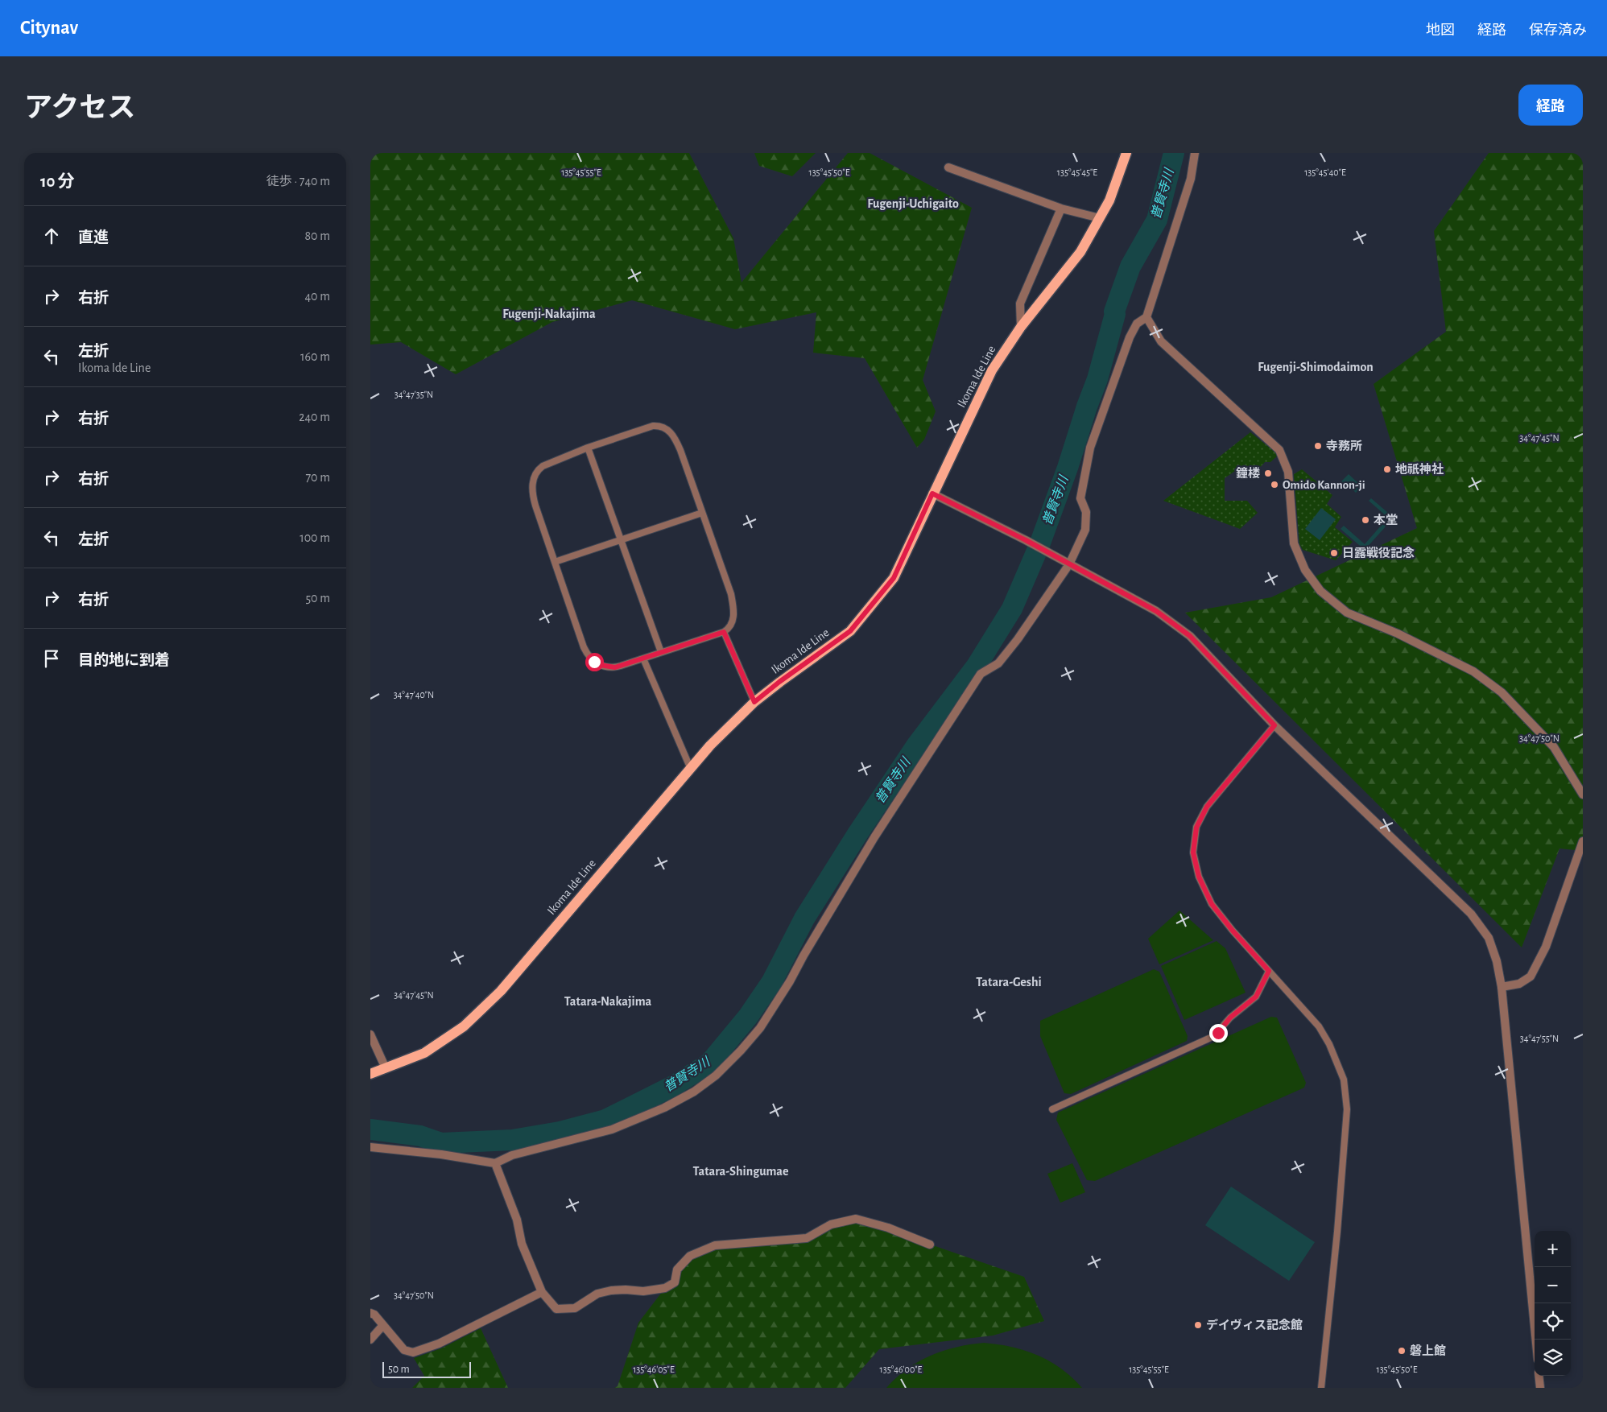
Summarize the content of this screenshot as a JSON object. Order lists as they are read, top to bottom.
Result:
{
  "streets": {
    "main road": ["Ikoma Ide Line"]
  },
  "districts": [
    "Fugenji-Uchigaito",
    "Fugenji-Nakajima",
    "Fugenji-Shimodaimon",
    "Tatara-Geshi",
    "Tatara-Nakajima",
    "Tatara-Shingumae"
  ],
  "water": ["普賢寺川"],
  "places": [
    "寺務所",
    "地祇神社",
    "鐘楼",
    "Omido Kannon-ji",
    "本堂",
    "日露戦役記念",
    "デイヴィス記念館",
    "磐上館"
  ],
  "scale_bar": "50 m",
  "page": {
    "header": "Citynav",
    "nav": ["地図", "経路", "保存済み"],
    "title": "アクセス",
    "buttons": "経路",
    "heading": ["10 分", "徒歩 · 740 m"],
    "list": [
      ["直進", "80 m"],
      ["右折", "40 m"],
      ["左折", "Ikoma Ide Line", "160 m"],
      ["右折", "240 m"],
      ["右折", "70 m"],
      ["左折", "100 m"],
      ["右折", "50 m"],
      "目的地に到着"
    ],
    "map_buttons": ["+", "−"],
    "scale": "50 m"
  },
  "coordinates": [
    "135°45'55\"E",
    "135°45'50\"E",
    "135°45'45\"E",
    "135°45'40\"E",
    "34°47'35\"N",
    "34°47'45\"N",
    "34°47'40\"N",
    "34°47'50\"N",
    "34°47'55\"N",
    "135°46'05\"E",
    "135°46'00\"E"
  ]
}
